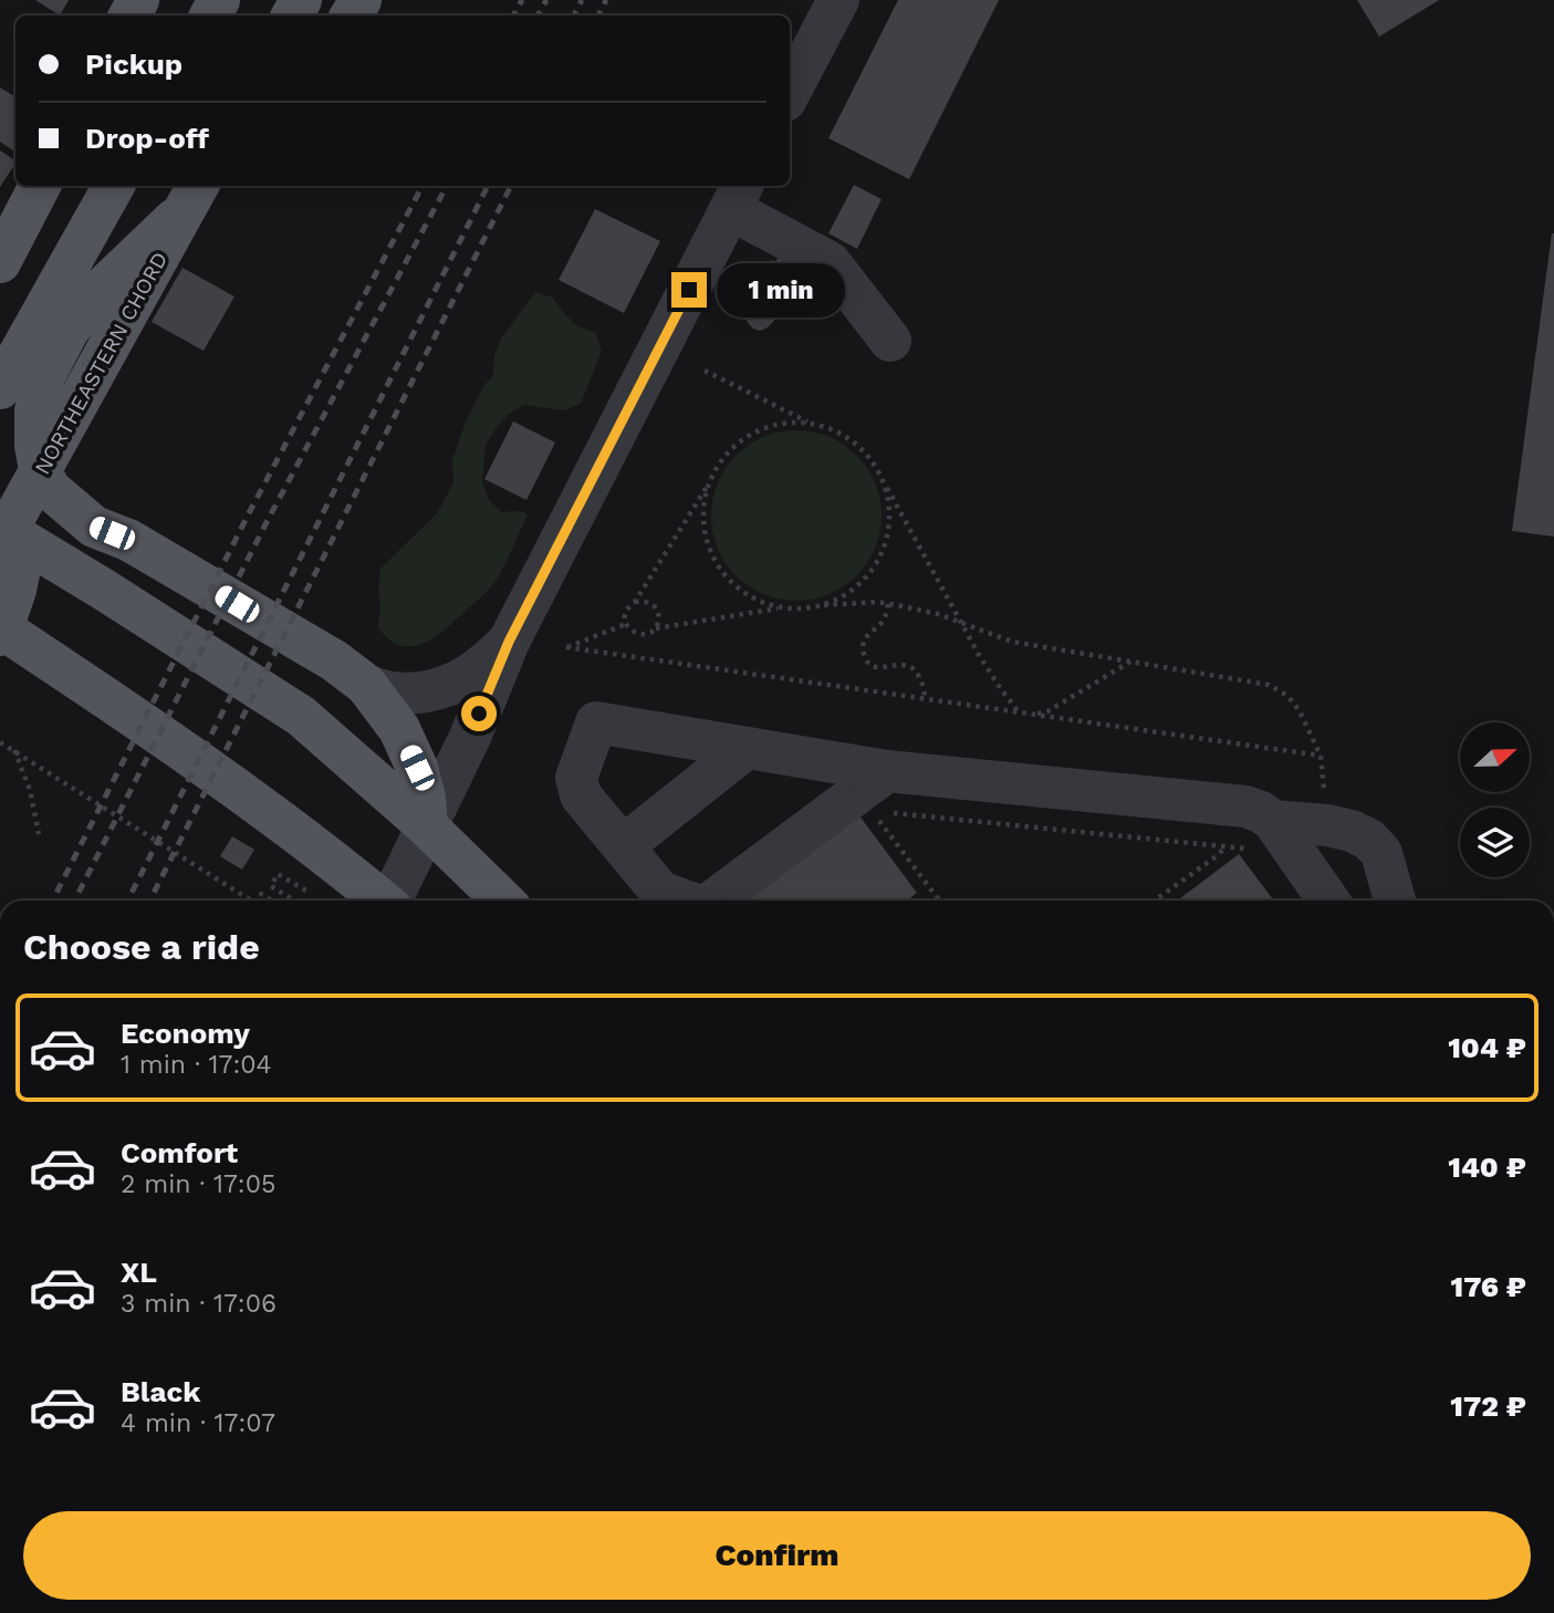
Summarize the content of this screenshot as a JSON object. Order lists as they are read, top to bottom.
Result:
{
  "streets": {
    "main road": ["NORTHEASTERN CHORD"]
  },
  "north": "right",
  "page": {
    "banner": ["Pickup", "Drop-off"],
    "bubble": "1 min",
    "heading": "Choose a ride",
    "list": [
      {
        "name": "Economy",
        "note": "1 min · 17:04",
        "value": "104 ₽"
      },
      {
        "name": "Comfort",
        "note": "2 min · 17:05",
        "value": "140 ₽"
      },
      {
        "name": "XL",
        "note": "3 min · 17:06",
        "value": "176 ₽"
      },
      {
        "name": "Black",
        "note": "4 min · 17:07",
        "value": "172 ₽"
      }
    ],
    "buttons": "Confirm"
  }
}
